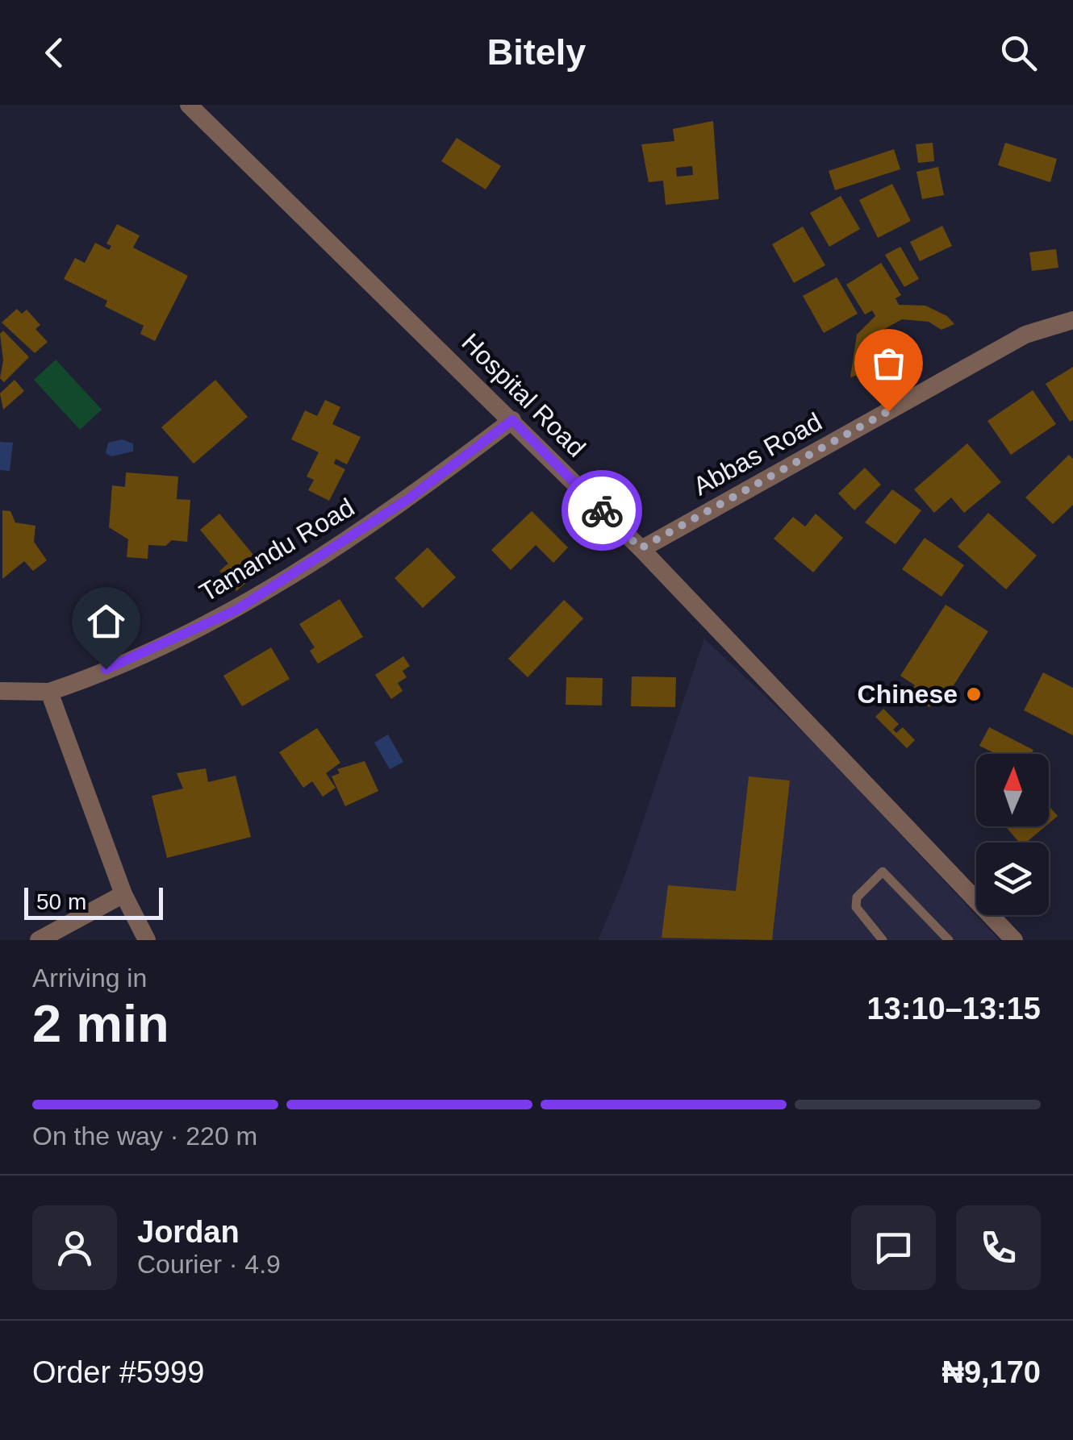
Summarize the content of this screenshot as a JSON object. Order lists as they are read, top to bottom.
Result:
{
  "streets": {
    "street": ["Hospital Road", "Abbas Road", "Tamandu Road"]
  },
  "crossings": [
    ["Hospital Road", "Abbas Road"],
    ["Hospital Road", "Tamandu Road"]
  ],
  "places": ["Chinese"],
  "scale_bar": "50 m",
  "north": "top",
  "page": {
    "header": "Bitely",
    "scale": "50 m",
    "heading": ["2 min", "Arriving in", "13:10–13:15"],
    "panel": [
      "Jordan",
      "Courier · 4.9",
      "Order #5999",
      "₦9,170"
    ],
    "bar": "On the way · 220 m"
  }
}
